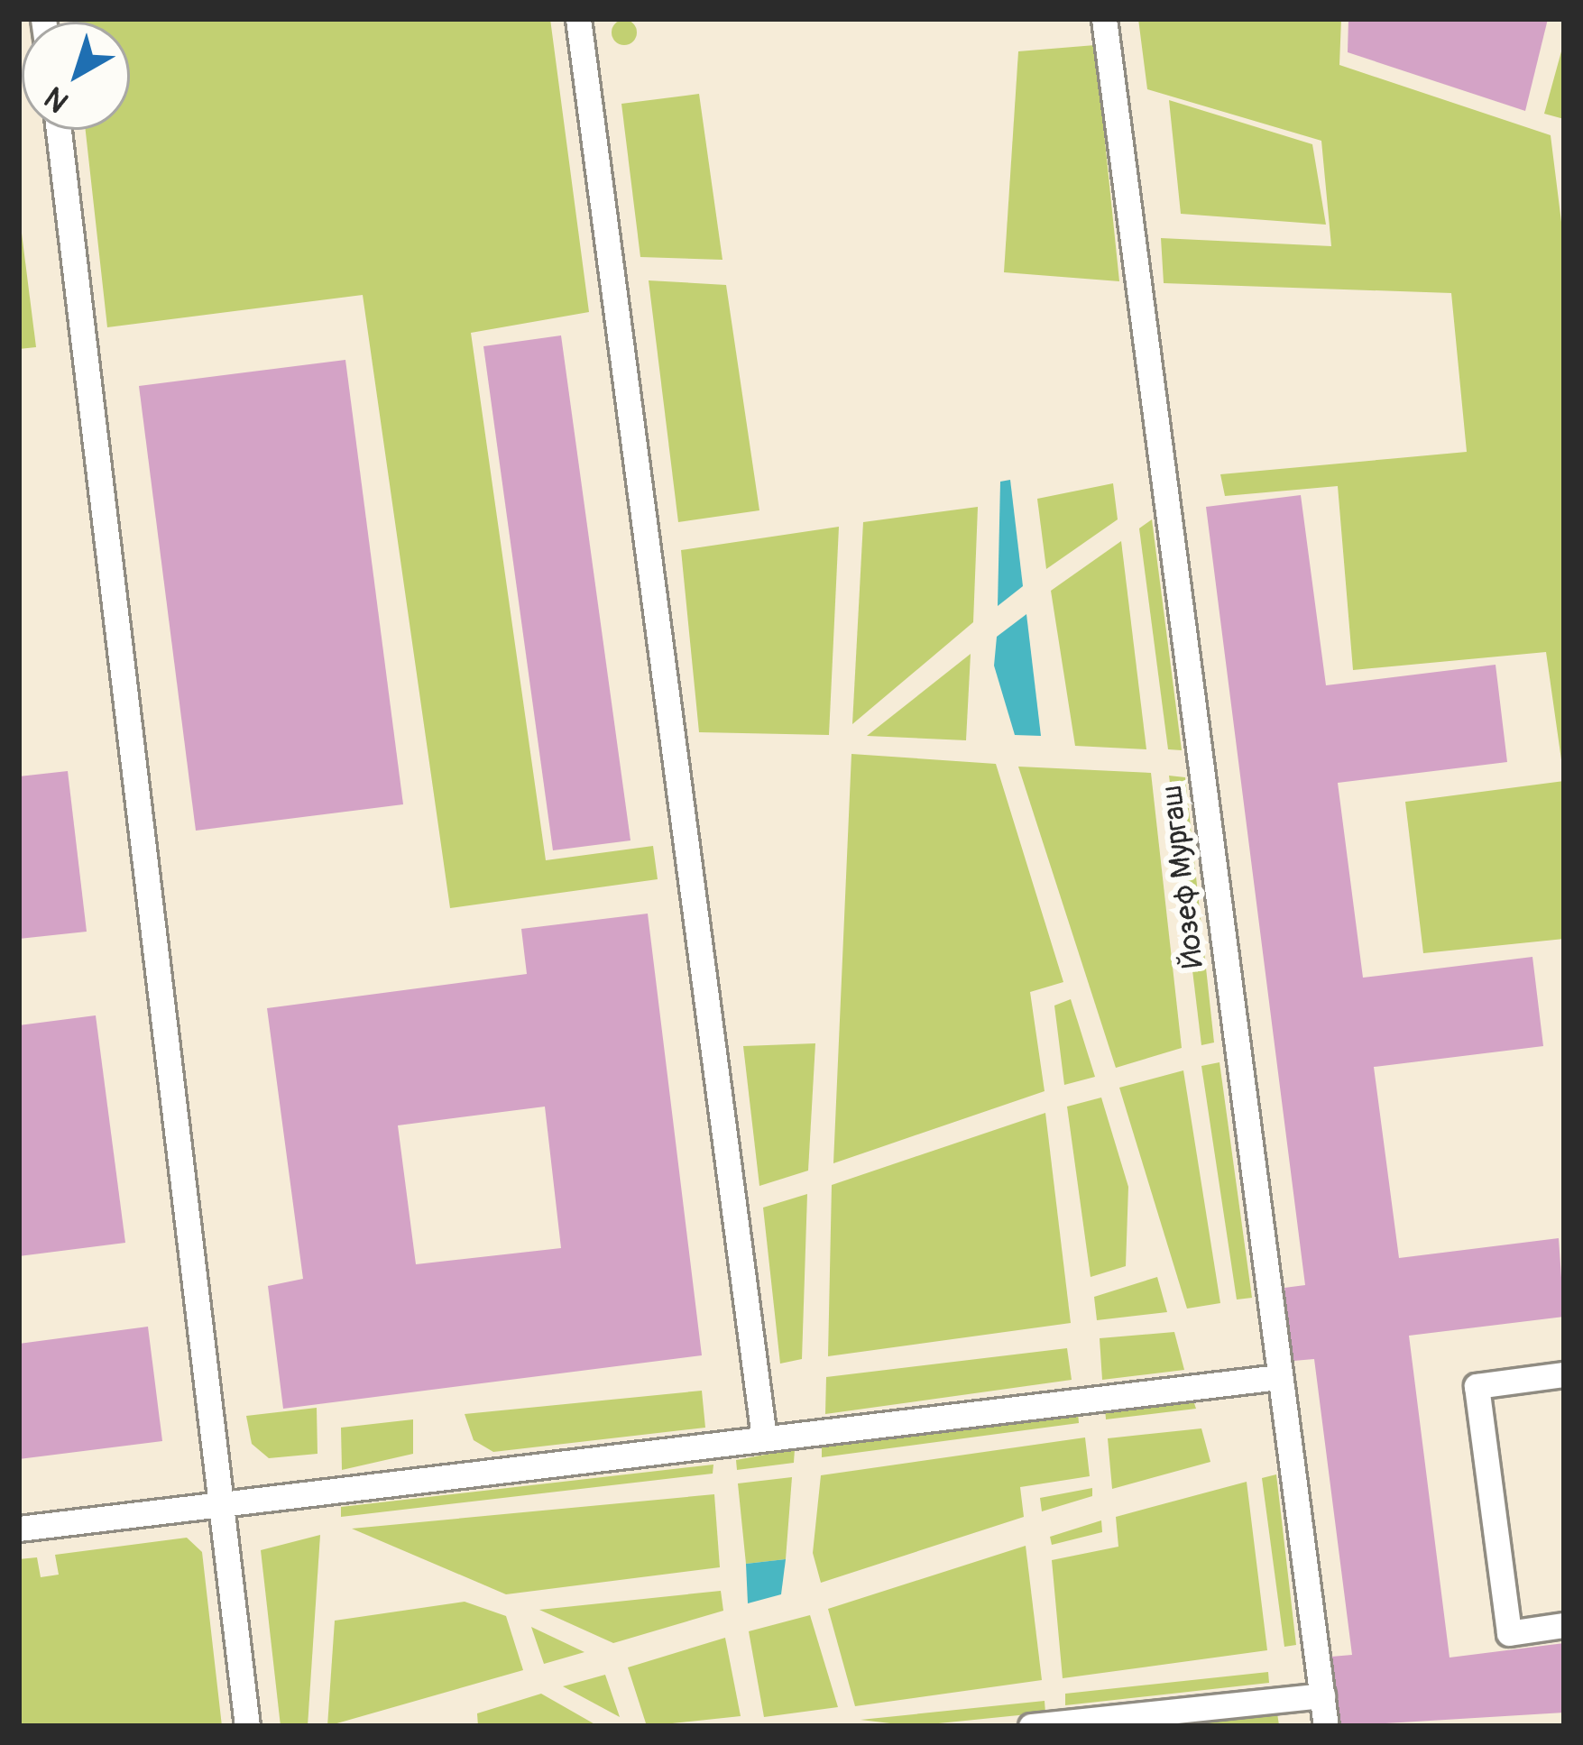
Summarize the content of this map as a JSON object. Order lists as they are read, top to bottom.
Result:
{
  "streets": {
    "lane": ["Йозеф Мургаш"]
  },
  "north": "bottom left"
}
